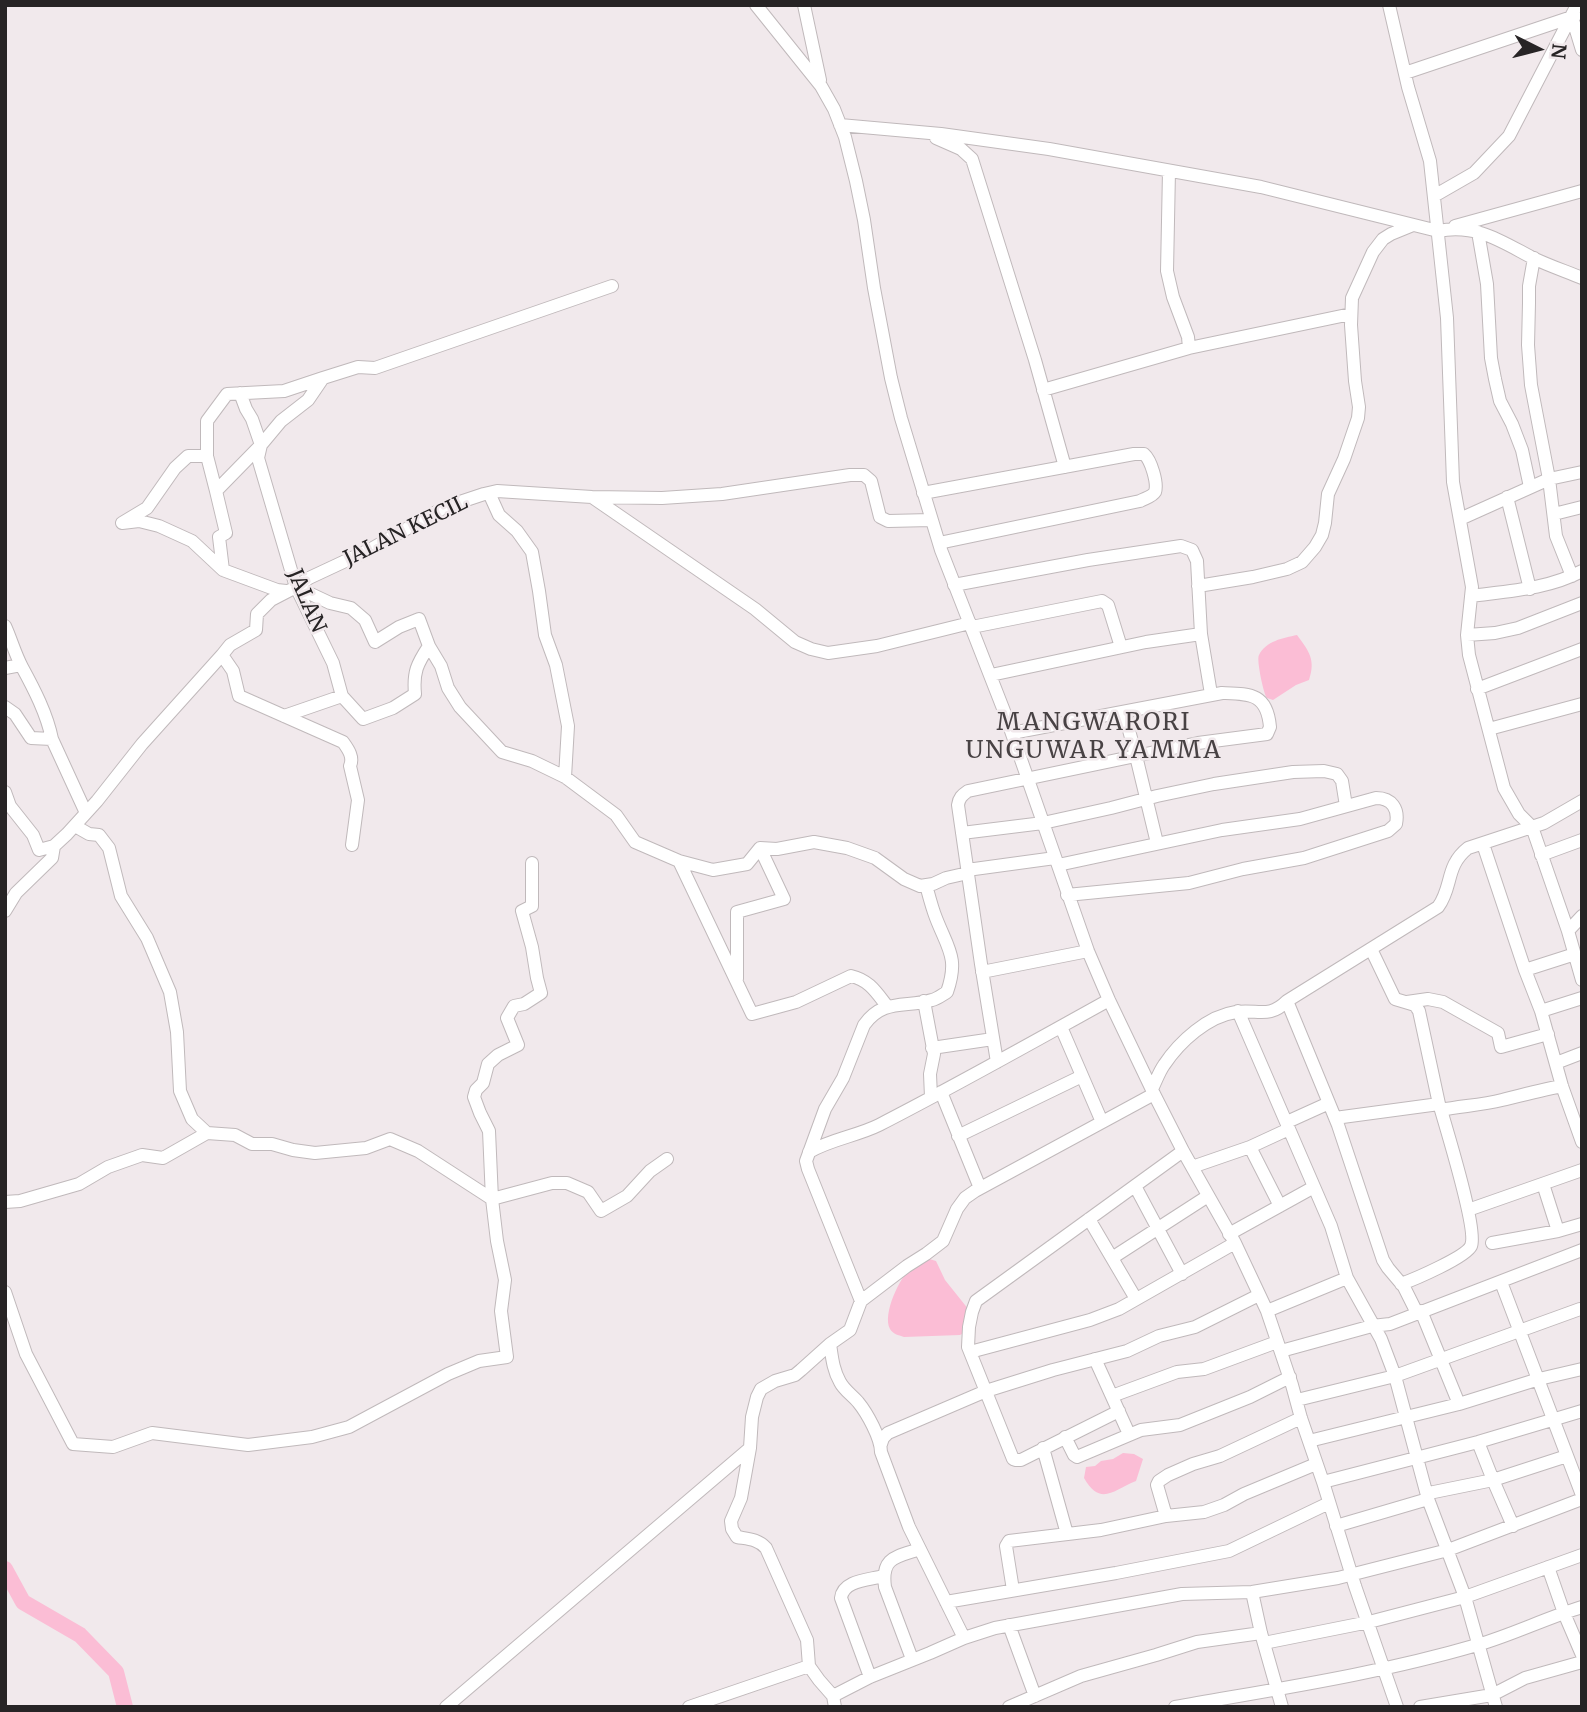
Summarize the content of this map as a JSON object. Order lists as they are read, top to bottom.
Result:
{
  "streets": {
    "street": ["JALAN KECIL", "JALAN"]
  },
  "crossings": [
    ["JALAN KECIL", "JALAN"]
  ],
  "districts": ["MANGWARORI UNGUWAR YAMMA"],
  "north": "right"
}
